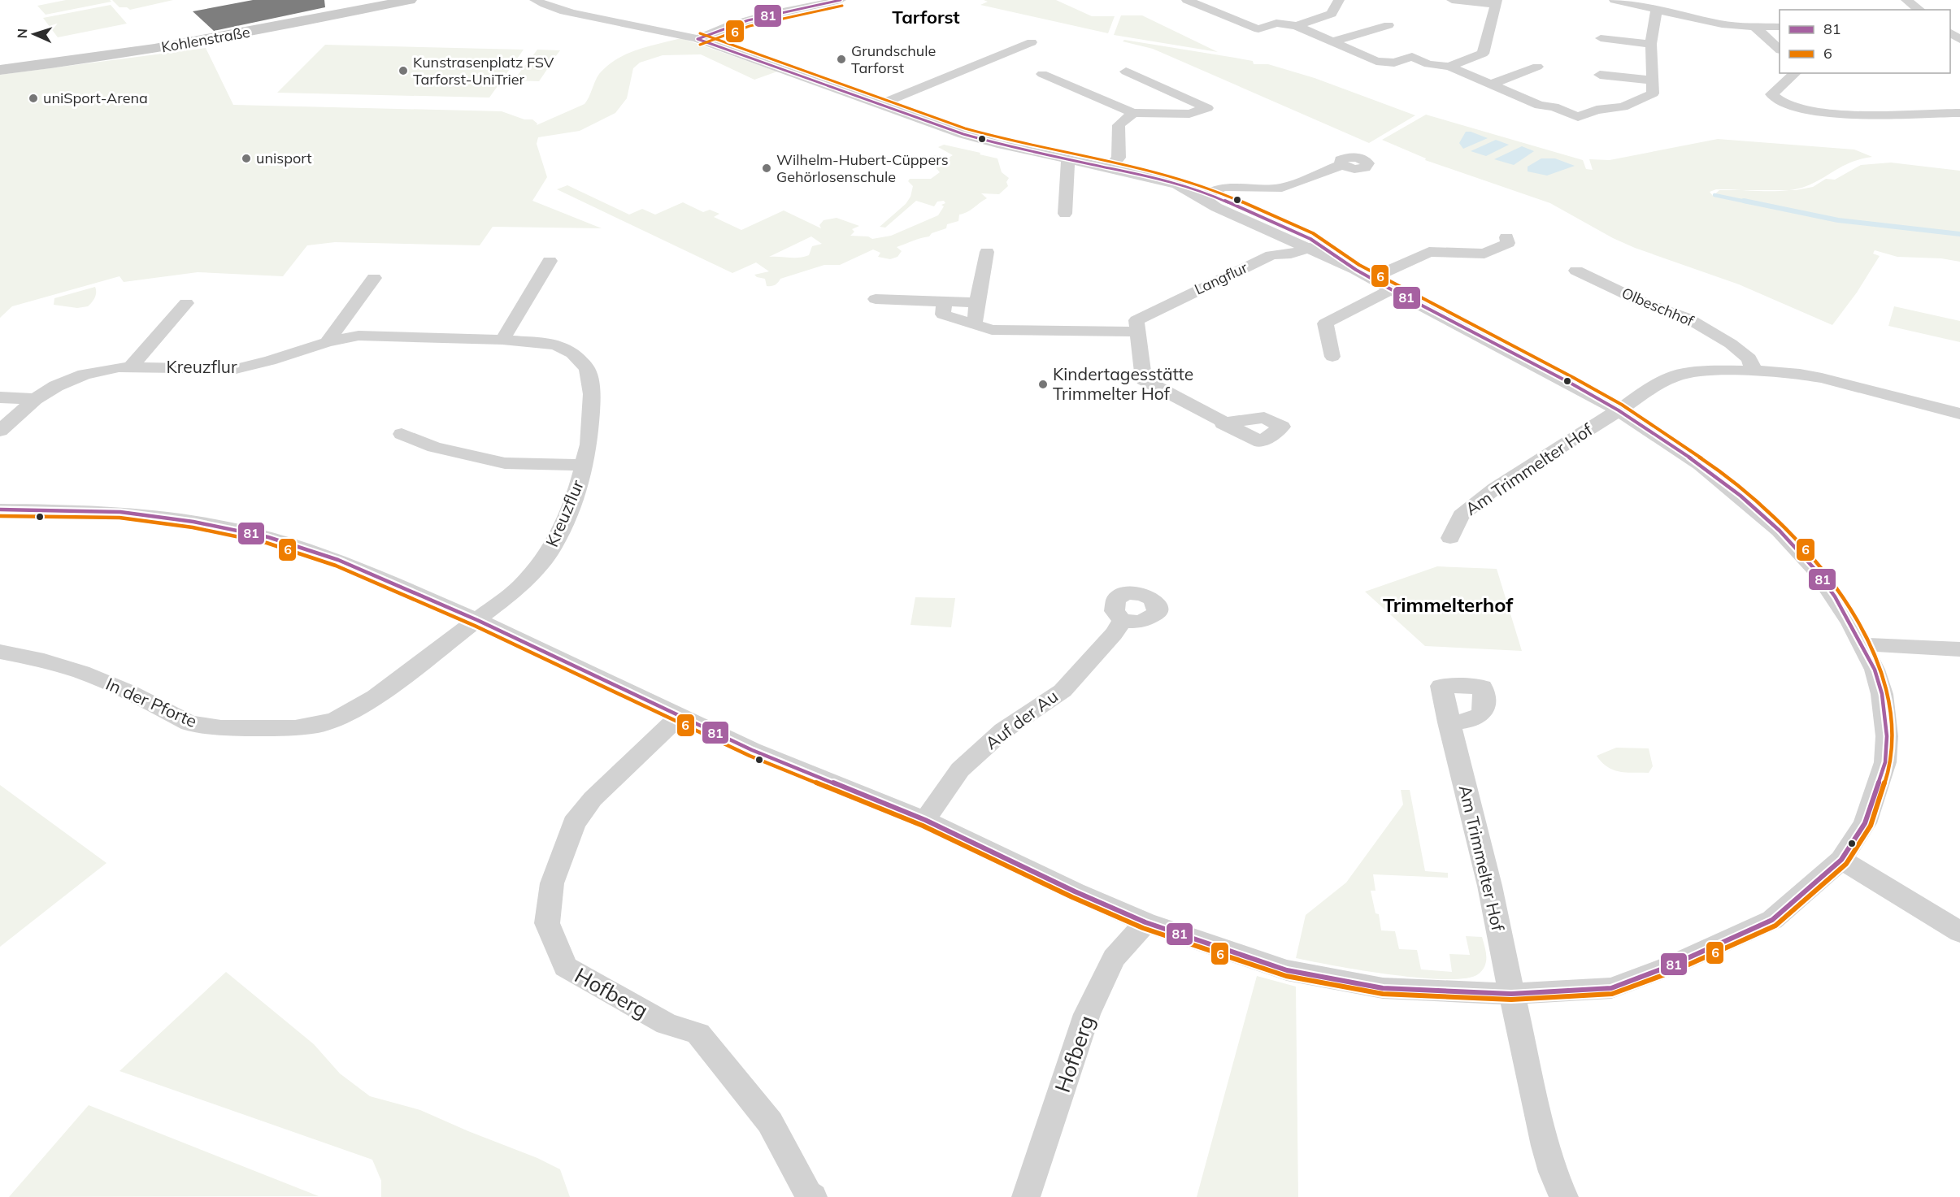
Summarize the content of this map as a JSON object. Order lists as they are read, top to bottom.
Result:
{
  "streets": {
    "main road": ["Kohlenstraße"],
    "street": [
      "Langflur",
      "Olbeschhof",
      "Kreuzflur",
      "Am Trimmelter Hof",
      "In der Pforte",
      "Auf der Au",
      "Hofberg"
    ]
  },
  "crossings": [
    ["Langflur", "Am Trimmelter Hof"],
    ["Kreuzflur", "Am Trimmelter Hof"],
    ["Kreuzflur", "In der Pforte"],
    ["Am Trimmelter Hof", "In der Pforte"],
    ["Am Trimmelter Hof", "Auf der Au"],
    ["Am Trimmelter Hof", "Hofberg"]
  ],
  "districts": ["Tarforst", "Trimmelterhof"],
  "places": [
    "Grundschule Tarforst",
    "Kunstrasenplatz FSV Tarforst-UniTrier",
    "uniSport-Arena",
    "unisport",
    "Wilhelm-Hubert-Cüppers Gehörlosenschule",
    "Kindertagesstätte Trimmelter Hof"
  ],
  "lines": ["transit line 81", "transit line 6"],
  "legend": ["81", "6"],
  "north": "left"
}
